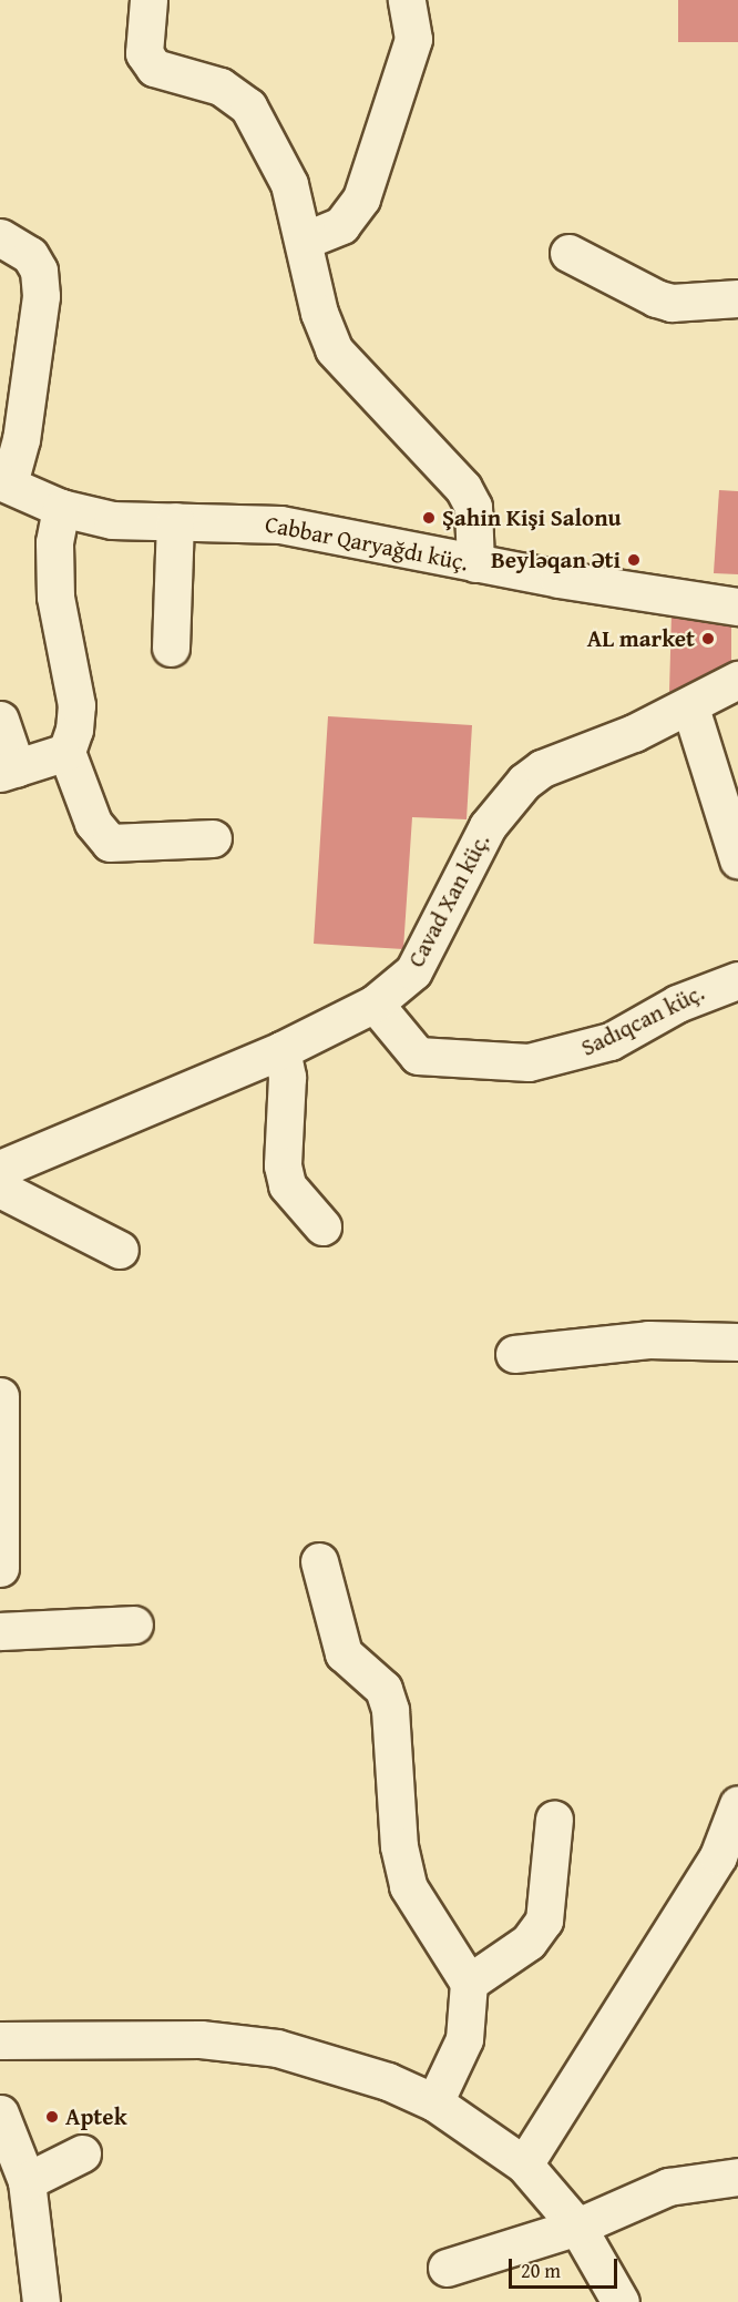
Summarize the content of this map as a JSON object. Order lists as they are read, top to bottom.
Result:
{
  "streets": {
    "street": ["Cabbar Qaryağdı küç.", "Cavad Xan küç.", "Sadıqcan küç."]
  },
  "crossings": [
    ["Cavad Xan küç.", "Sadıqcan küç."]
  ],
  "places": [
    "Şahin Kişi Salonu",
    "Beyləqan Əti",
    "AL market",
    "Aptek"
  ],
  "scale_bar": "20 m"
}
